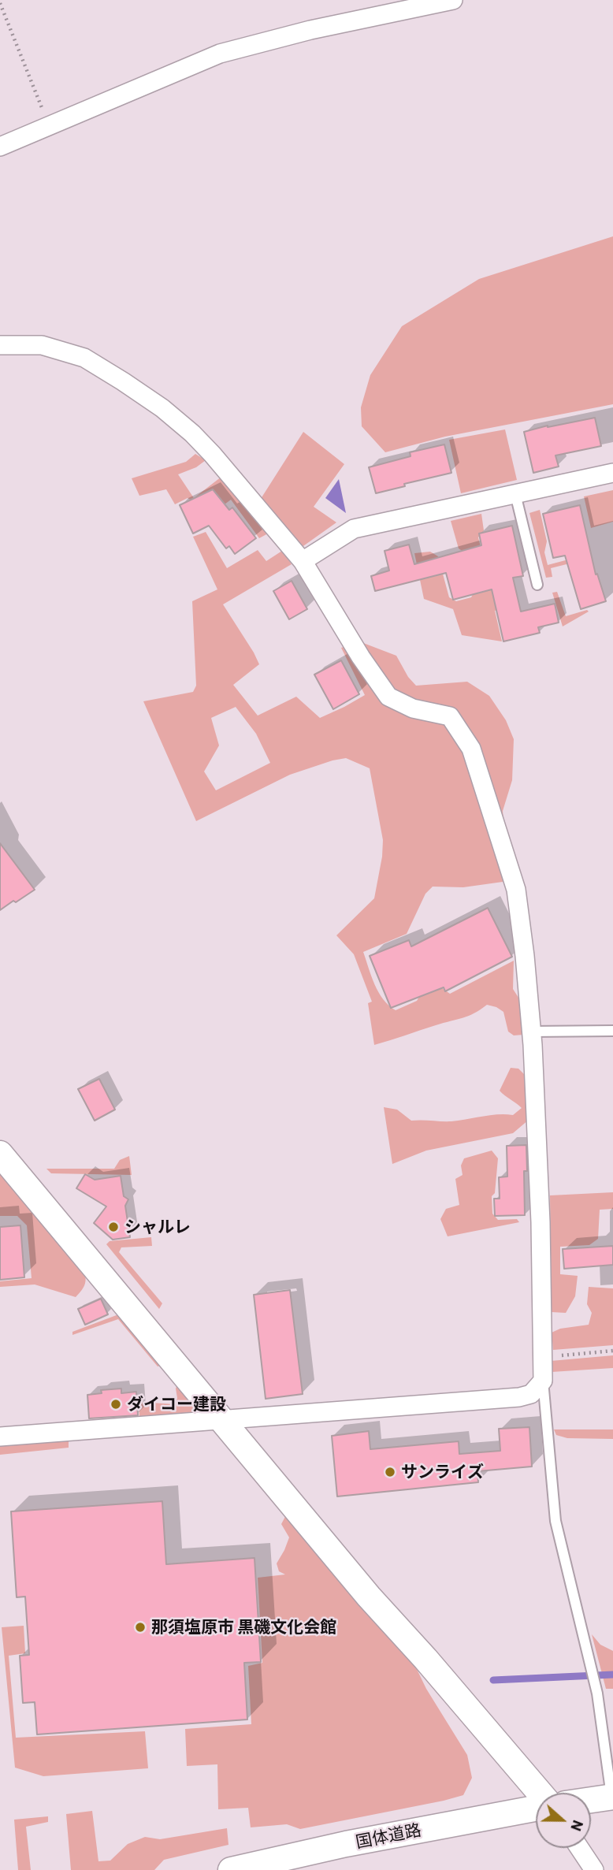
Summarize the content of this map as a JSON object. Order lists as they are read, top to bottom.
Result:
{
  "streets": {
    "street": ["国体道路"]
  },
  "places": [
    "シャルレ",
    "ダイコー建設",
    "サンライズ",
    "那須塩原市 黒磯文化会館"
  ],
  "north": "right"
}
